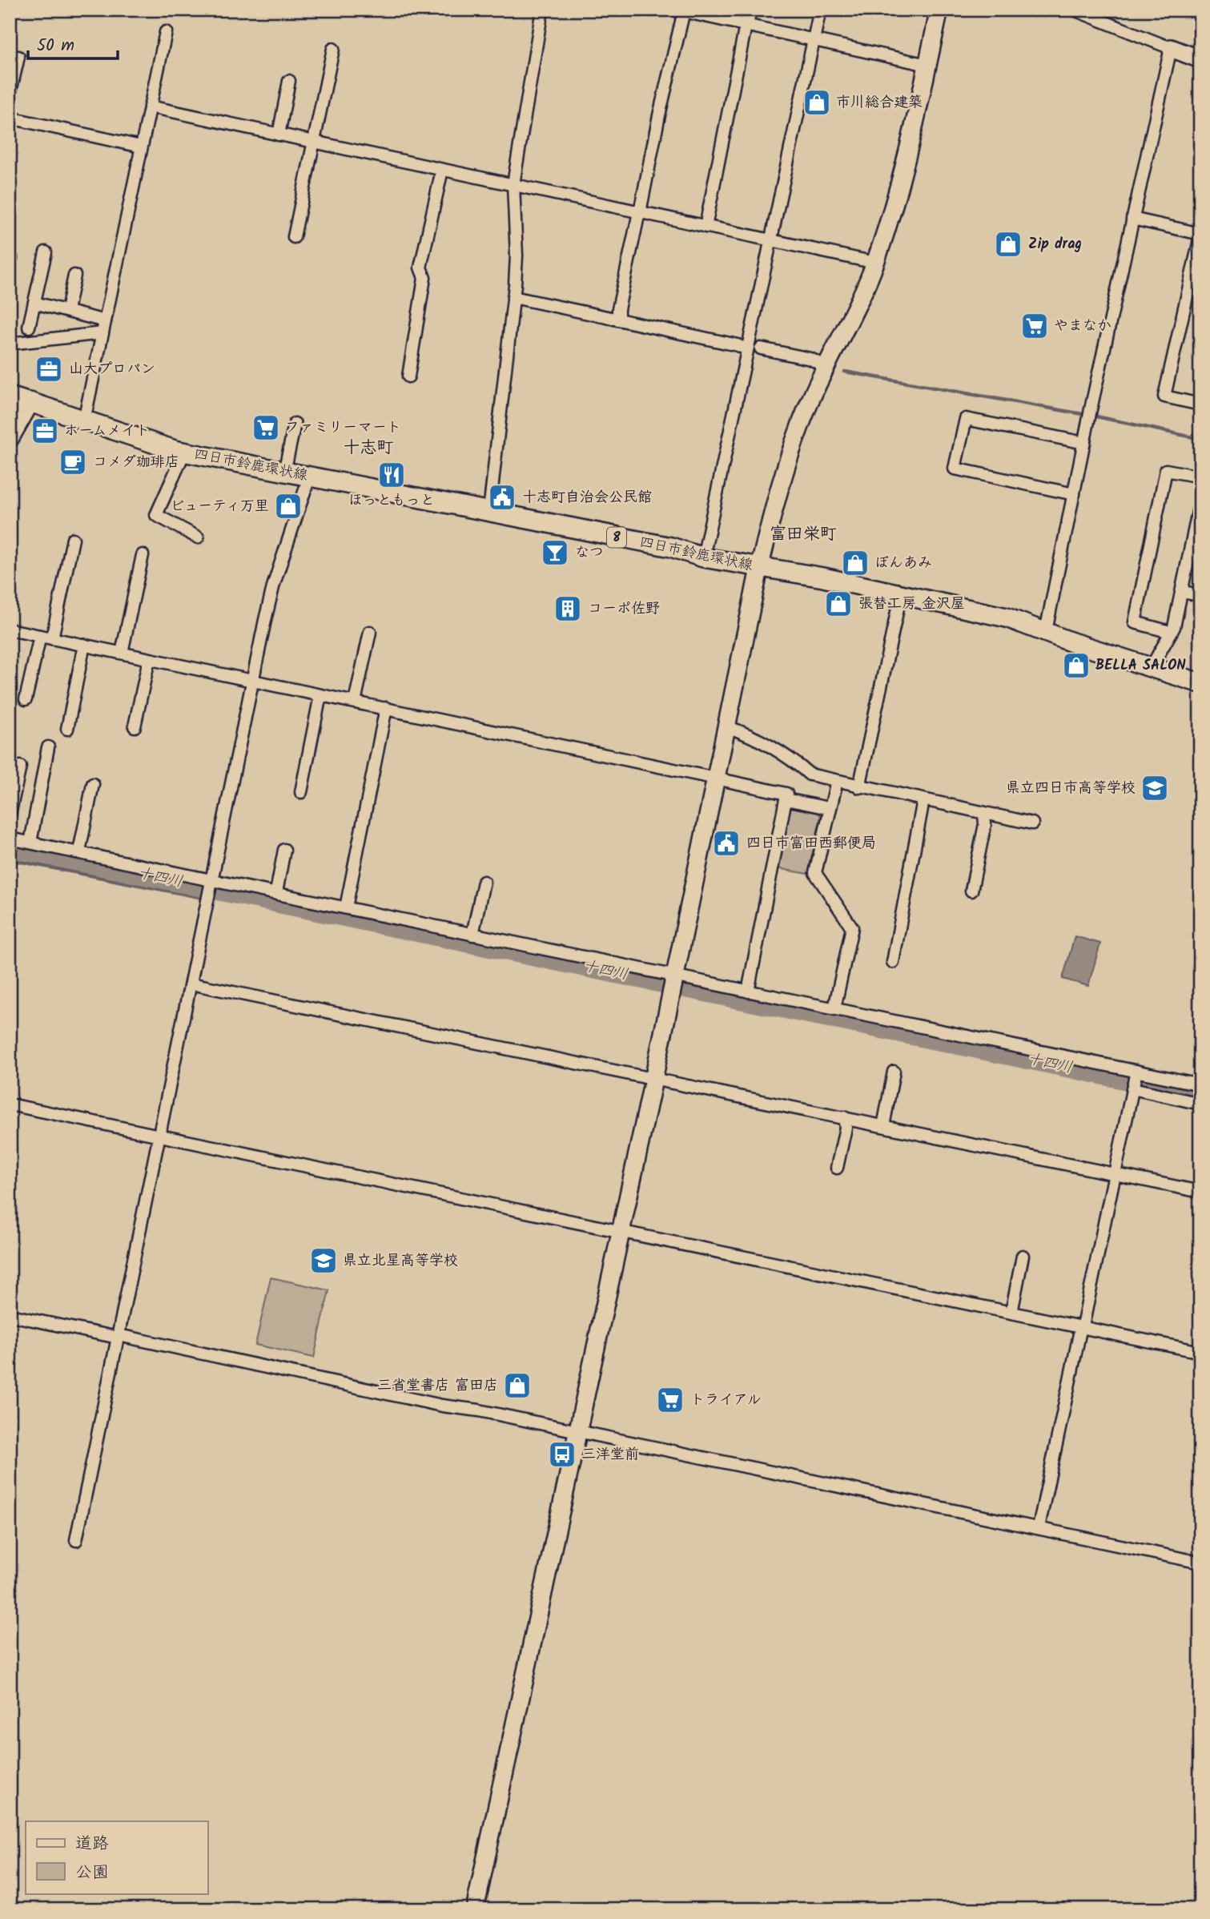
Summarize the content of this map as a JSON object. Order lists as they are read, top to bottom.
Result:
{
  "streets": {
    "main road": ["四日市鈴鹿環状線", "8"]
  },
  "districts": ["十志町", "富田栄町"],
  "water": ["十四川"],
  "places": {
    "shop": [
      "市川総合建築",
      "Zip drag",
      "ビューティ万里",
      "ぼんあみ",
      "張替工房 金沢屋",
      "BELLA SALON",
      "三省堂書店 富田店"
    ],
    "supermarket": ["やまなか", "ファミリーマート", "トライアル"],
    "office": ["山大プロパン", "ホームメイト"],
    "cafe": ["コメダ珈琲店"],
    "restaurant": ["ほっともっと"],
    "public building": ["十志町自治会公民館", "四日市富田西郵便局"],
    "bar": ["なつ"],
    "building": ["コーポ佐野"],
    "school or university": ["県立四日市高等学校", "県立北星高等学校"],
    "bus stop": ["三洋堂前"]
  },
  "legend": ["道路", "公園"],
  "scale_bar": "50 m"
}
